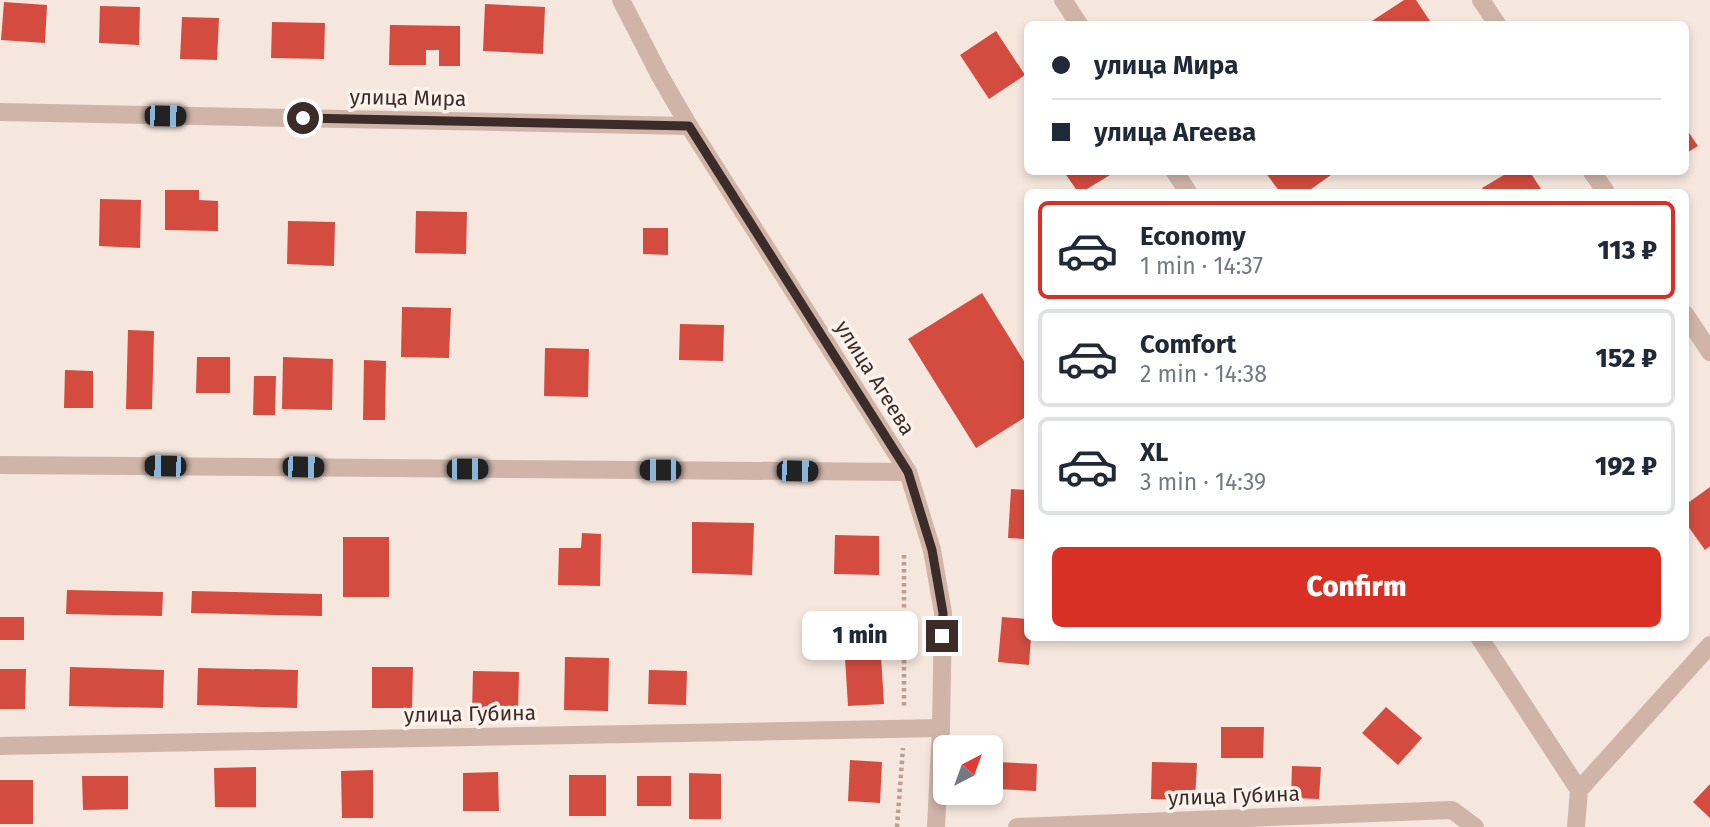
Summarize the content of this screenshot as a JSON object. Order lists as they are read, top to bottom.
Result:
{
  "streets": {
    "street": ["улица Мира", "улица Агеева", "улица Губина"]
  },
  "crossings": [
    ["улица Мира", "улица Агеева"],
    ["улица Агеева", "улица Губина"]
  ],
  "north": "top right",
  "page": {
    "banner": ["улица Мира", "улица Агеева"],
    "list": [
      {
        "name": "Economy",
        "note": "1 min · 14:37",
        "value": "113 ₽"
      },
      {
        "name": "Comfort",
        "note": "2 min · 14:38",
        "value": "152 ₽"
      },
      {
        "name": "XL",
        "note": "3 min · 14:39",
        "value": "192 ₽"
      }
    ],
    "buttons": "Confirm",
    "bubble": "1 min"
  }
}
